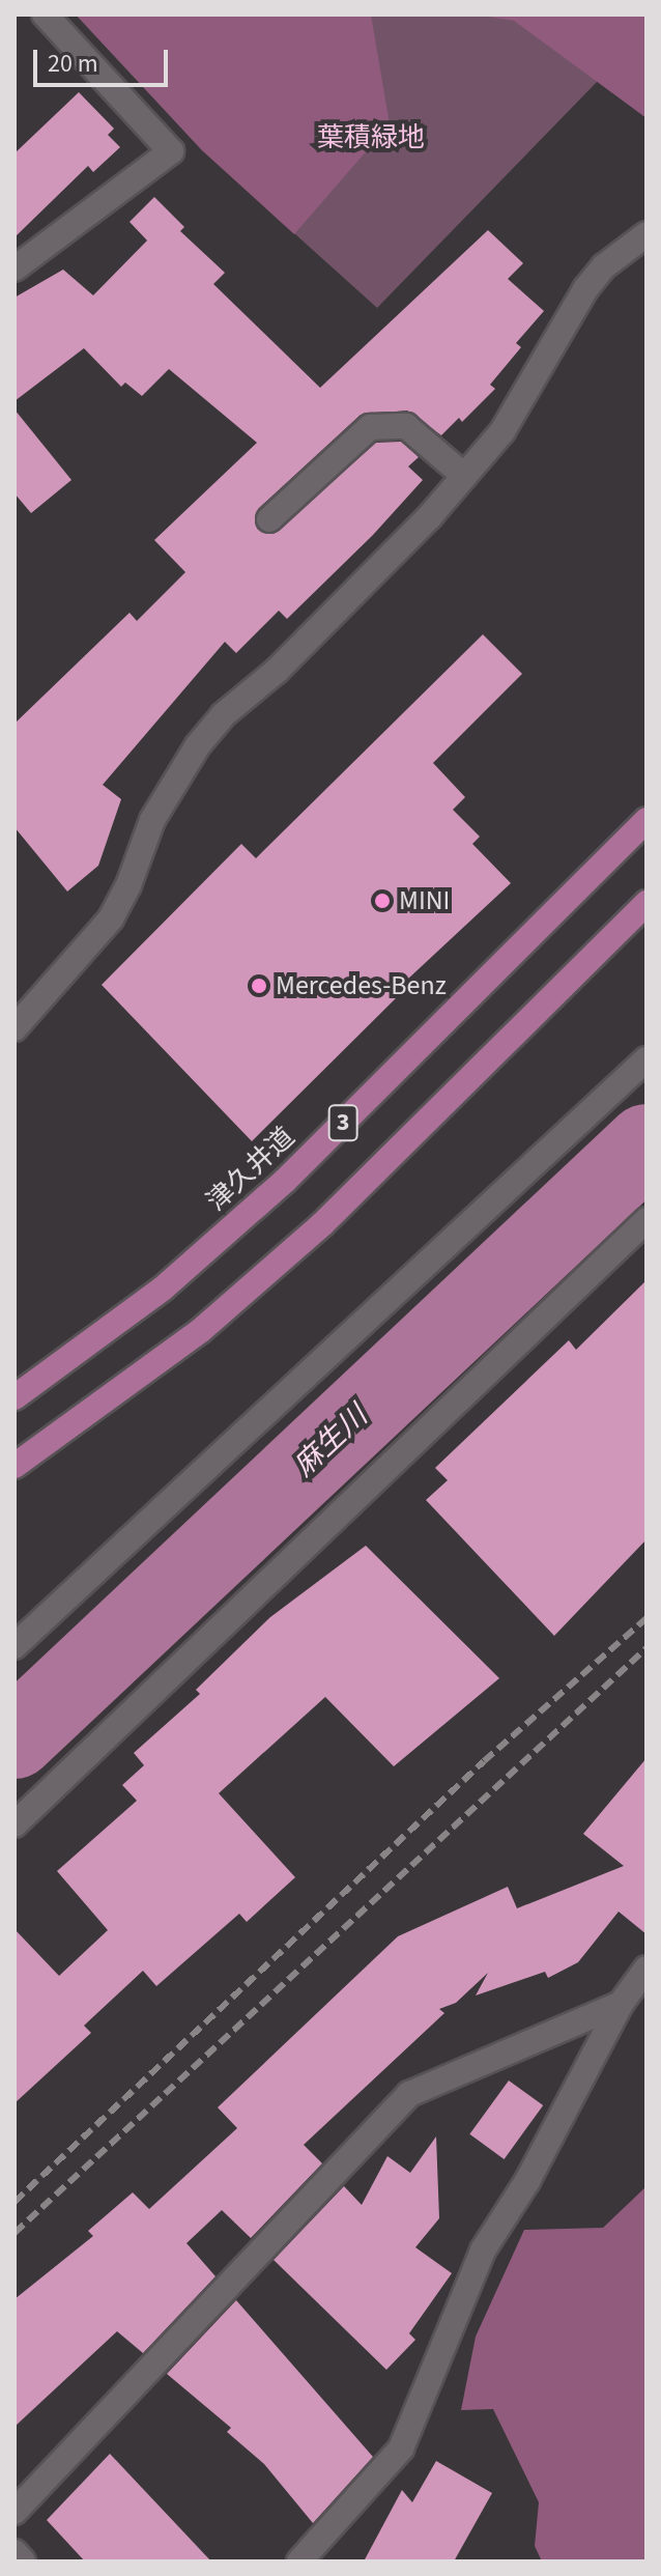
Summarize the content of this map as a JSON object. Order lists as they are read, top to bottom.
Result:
{
  "streets": {
    "main road": ["3", "津久井道"]
  },
  "water": ["麻生川"],
  "parks": ["葉積緑地"],
  "places": ["MINI", "Mercedes-Benz"],
  "scale_bar": "20 m"
}
